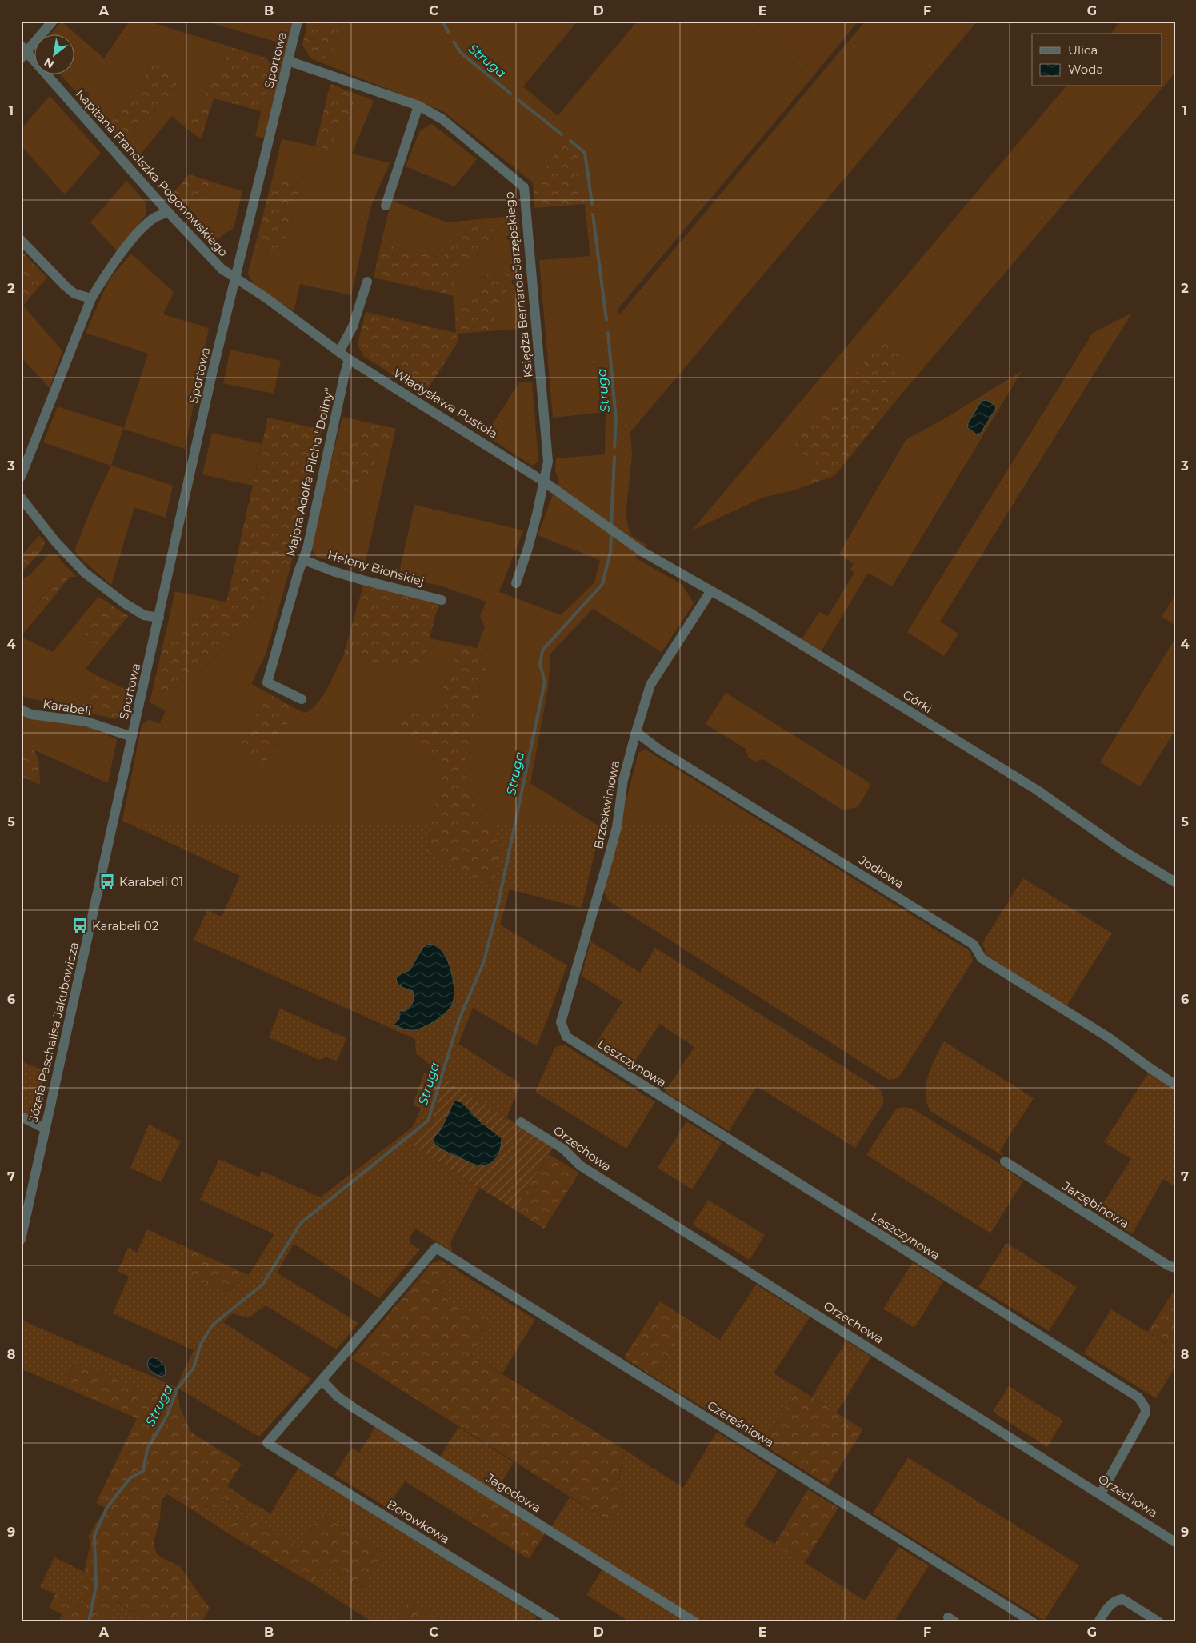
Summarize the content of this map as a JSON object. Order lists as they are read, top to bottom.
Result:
{
  "streets": {
    "street": [
      "Sportowa",
      "Kapitana Franciszka Pogonowskiego",
      "Księdza Bernarda Jarzębskiego",
      "Władysława Pustoła",
      "Majora Adolfa Pilcha \"Doliny\"",
      "Heleny Błońskiej",
      "Górki",
      "Karabeli",
      "Brzoskwiniowa",
      "Jodłowa",
      "Józefa Paschalisa Jakubowicza",
      "Leszczynowa",
      "Orzechowa",
      "Jarzębinowa",
      "Czereśniowa",
      "Jagodowa",
      "Borówkowa"
    ]
  },
  "crossings": [
    ["Sportowa", "Kapitana Franciszka Pogonowskiego"],
    ["Sportowa", "Księdza Bernarda Jarzębskiego"],
    ["Sportowa", "Władysława Pustoła"],
    ["Sportowa", "Karabeli"],
    ["Sportowa", "Józefa Paschalisa Jakubowicza"],
    ["Kapitana Franciszka Pogonowskiego", "Władysława Pustoła"],
    ["Księdza Bernarda Jarzębskiego", "Władysława Pustoła"],
    ["Władysława Pustoła", "Majora Adolfa Pilcha \"Doliny\""],
    ["Władysława Pustoła", "Górki"],
    ["Majora Adolfa Pilcha \"Doliny\"", "Heleny Błońskiej"],
    ["Górki", "Brzoskwiniowa"],
    ["Karabeli", "Józefa Paschalisa Jakubowicza"],
    ["Brzoskwiniowa", "Jodłowa"],
    ["Brzoskwiniowa", "Leszczynowa"],
    ["Leszczynowa", "Orzechowa"],
    ["Czereśniowa", "Jagodowa"],
    ["Czereśniowa", "Borówkowa"],
    ["Jagodowa", "Borówkowa"]
  ],
  "water": ["Struga"],
  "places": {
    "bus stop": ["Karabeli 01", "Karabeli 02"]
  },
  "legend": ["Ulica", "Woda"],
  "north": "bottom left",
  "grid": {
    "columns": [
      "A",
      "B",
      "C",
      "D",
      "E",
      "F",
      "G"
    ],
    "rows": [
      "1",
      "2",
      "3",
      "4",
      "5",
      "6",
      "7",
      "8",
      "9"
    ]
  }
}
